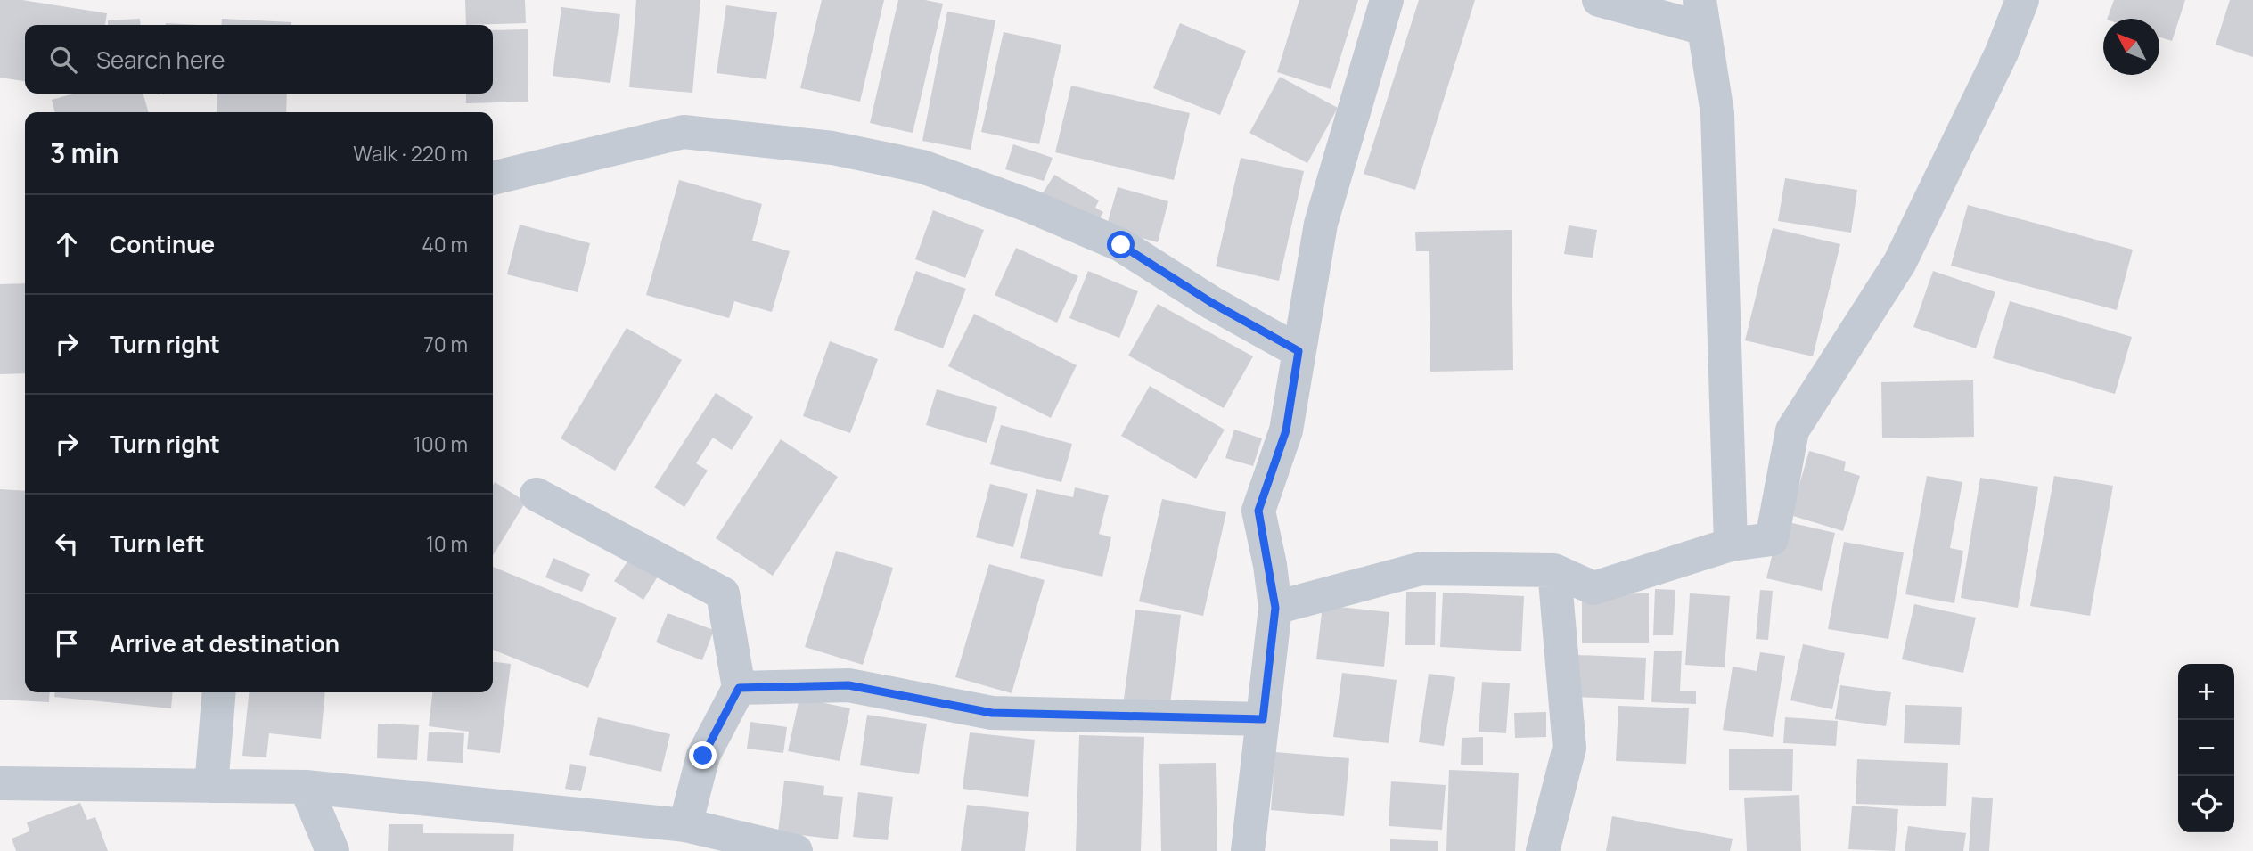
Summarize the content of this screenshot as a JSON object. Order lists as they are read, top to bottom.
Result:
{
  "north": "top left",
  "page": {
    "search": "Search here",
    "heading": ["3 min", "Walk · 220 m"],
    "list": [
      ["Continue", "40 m"],
      ["Turn right", "70 m"],
      ["Turn right", "100 m"],
      ["Turn left", "10 m"],
      "Arrive at destination"
    ],
    "map_buttons": ["+", "−"]
  }
}
